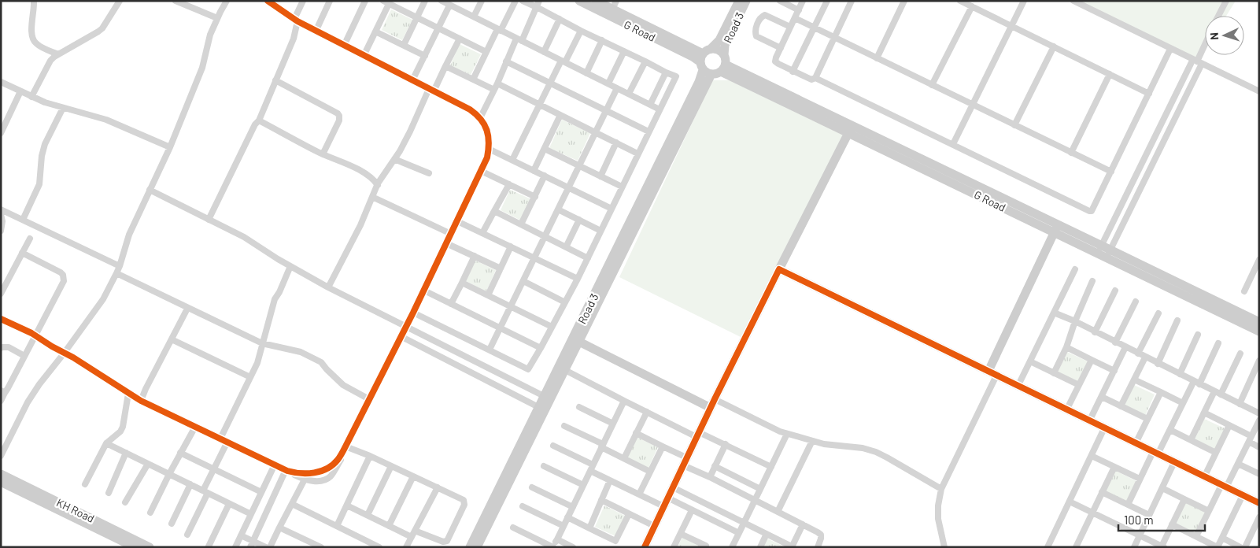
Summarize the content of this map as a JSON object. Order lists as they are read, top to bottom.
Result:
{
  "streets": {
    "street": ["Road 3", "G Road", "KH Road"]
  },
  "crossings": [
    ["Road 3", "G Road"]
  ],
  "scale_bar": "100 m",
  "north": "left"
}
